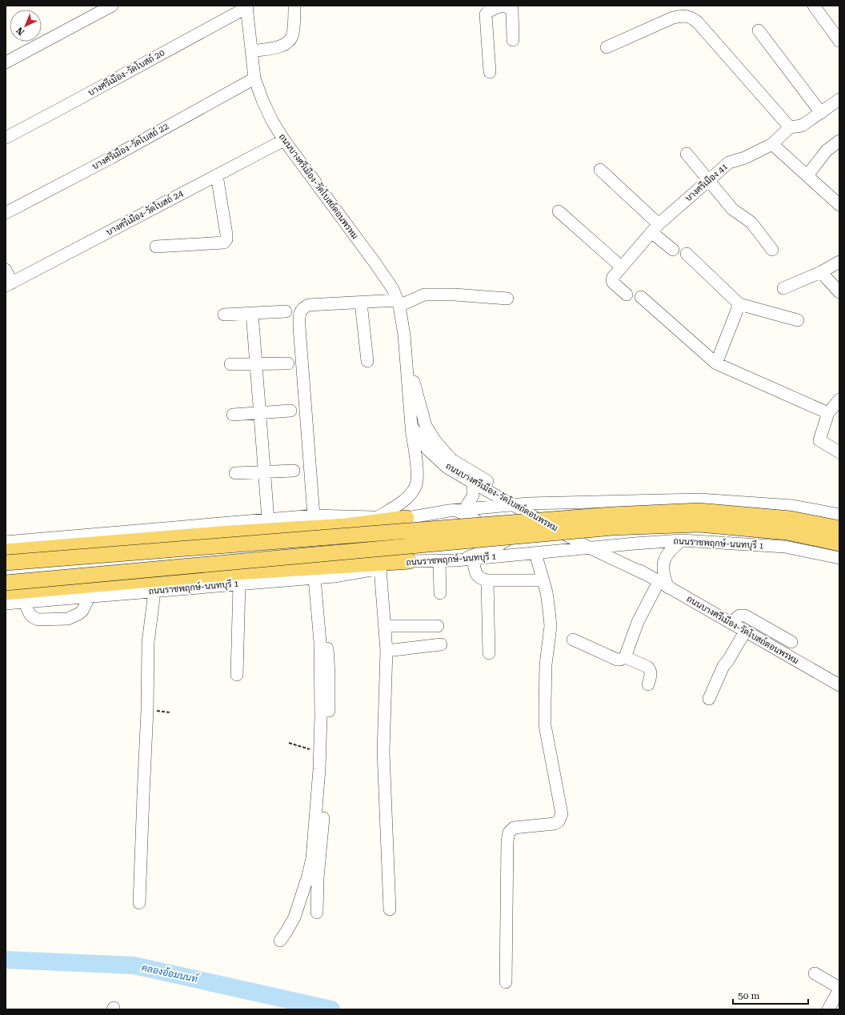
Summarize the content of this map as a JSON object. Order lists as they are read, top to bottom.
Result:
{
  "streets": {
    "main road": ["ถนนราชพฤกษ์-นนทบุรี 1"],
    "street": [
      "บางศรีเมือง-วัดโบสถ์ 20",
      "บางศรีเมือง-วัดโบสถ์ 22",
      "บางศรีเมือง 41",
      "ถนนบางศรีเมือง-วัดโบสถ์ดอนพรหม",
      "บางศรีเมือง-วัดโบสถ์ 24"
    ]
  },
  "crossings": [
    ["บางศรีเมือง-วัดโบสถ์ 20", "ถนนบางศรีเมือง-วัดโบสถ์ดอนพรหม"],
    ["บางศรีเมือง-วัดโบสถ์ 22", "ถนนบางศรีเมือง-วัดโบสถ์ดอนพรหม"],
    ["ถนนบางศรีเมือง-วัดโบสถ์ดอนพรหม", "บางศรีเมือง-วัดโบสถ์ 24"],
    ["ถนนบางศรีเมือง-วัดโบสถ์ดอนพรหม", "ถนนราชพฤกษ์-นนทบุรี 1"]
  ],
  "water": ["คลองอ้อมนนท์"],
  "scale_bar": "50 m",
  "north": "bottom left"
}
